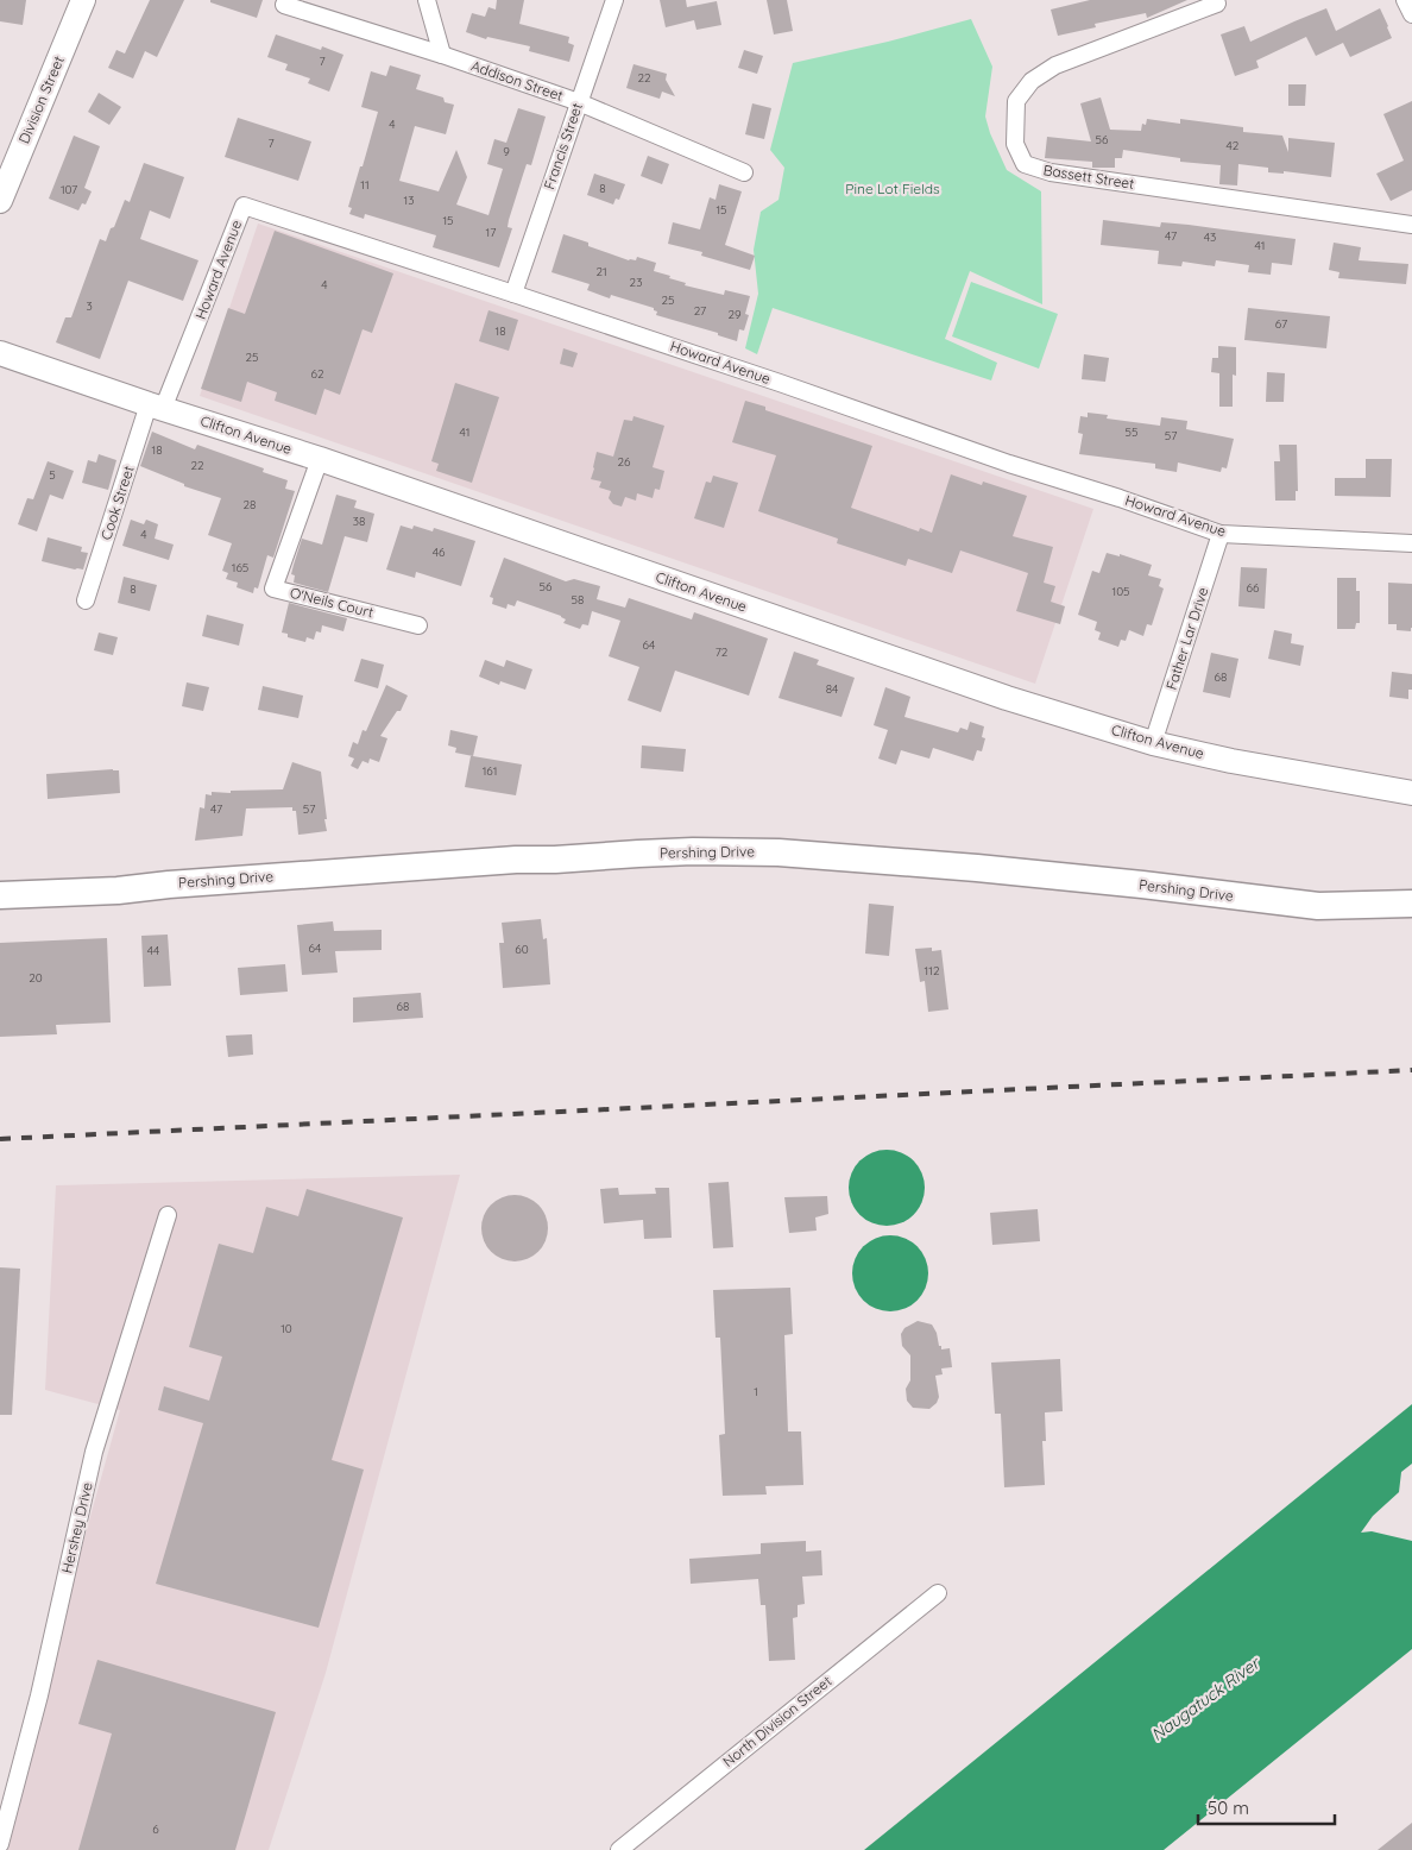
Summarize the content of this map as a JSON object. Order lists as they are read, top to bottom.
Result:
{
  "streets": {
    "main road": ["Division Street", "Clifton Avenue", "Pershing Drive"],
    "street": [
      "Addison Street",
      "Francis Street",
      "Bassett Street",
      "Howard Avenue",
      "Cook Street",
      "O'Neils Court",
      "Father Lar Drive",
      "Hershey Drive",
      "North Division Street"
    ]
  },
  "crossings": [
    ["Addison Street", "Francis Street"],
    ["Francis Street", "Howard Avenue"],
    ["Howard Avenue", "Clifton Avenue"],
    ["Howard Avenue", "Cook Street"],
    ["Howard Avenue", "Father Lar Drive"],
    ["Clifton Avenue", "Cook Street"],
    ["Clifton Avenue", "O'Neils Court"],
    ["Clifton Avenue", "Father Lar Drive"]
  ],
  "water": ["Naugatuck River"],
  "parks": ["Pine Lot Fields"],
  "house_numbers": [
    "7",
    "22",
    "4",
    "56",
    "7",
    "42",
    "9",
    "11",
    "8",
    "107",
    "13",
    "15",
    "15",
    "17",
    "47",
    "43",
    "41",
    "21",
    "23",
    "4",
    "25",
    "3",
    "27",
    "29",
    "67",
    "18",
    "25",
    "62",
    "41",
    "55",
    "57",
    "18",
    "26",
    "22",
    "5",
    "28",
    "38",
    "4",
    "46",
    "165",
    "56",
    "66",
    "8",
    "105",
    "58",
    "64",
    "72",
    "68",
    "84",
    "161",
    "47",
    "57",
    "64",
    "60",
    "44",
    "112",
    "20",
    "68",
    "10",
    "1",
    "6"
  ],
  "scale_bar": "50 m"
}
